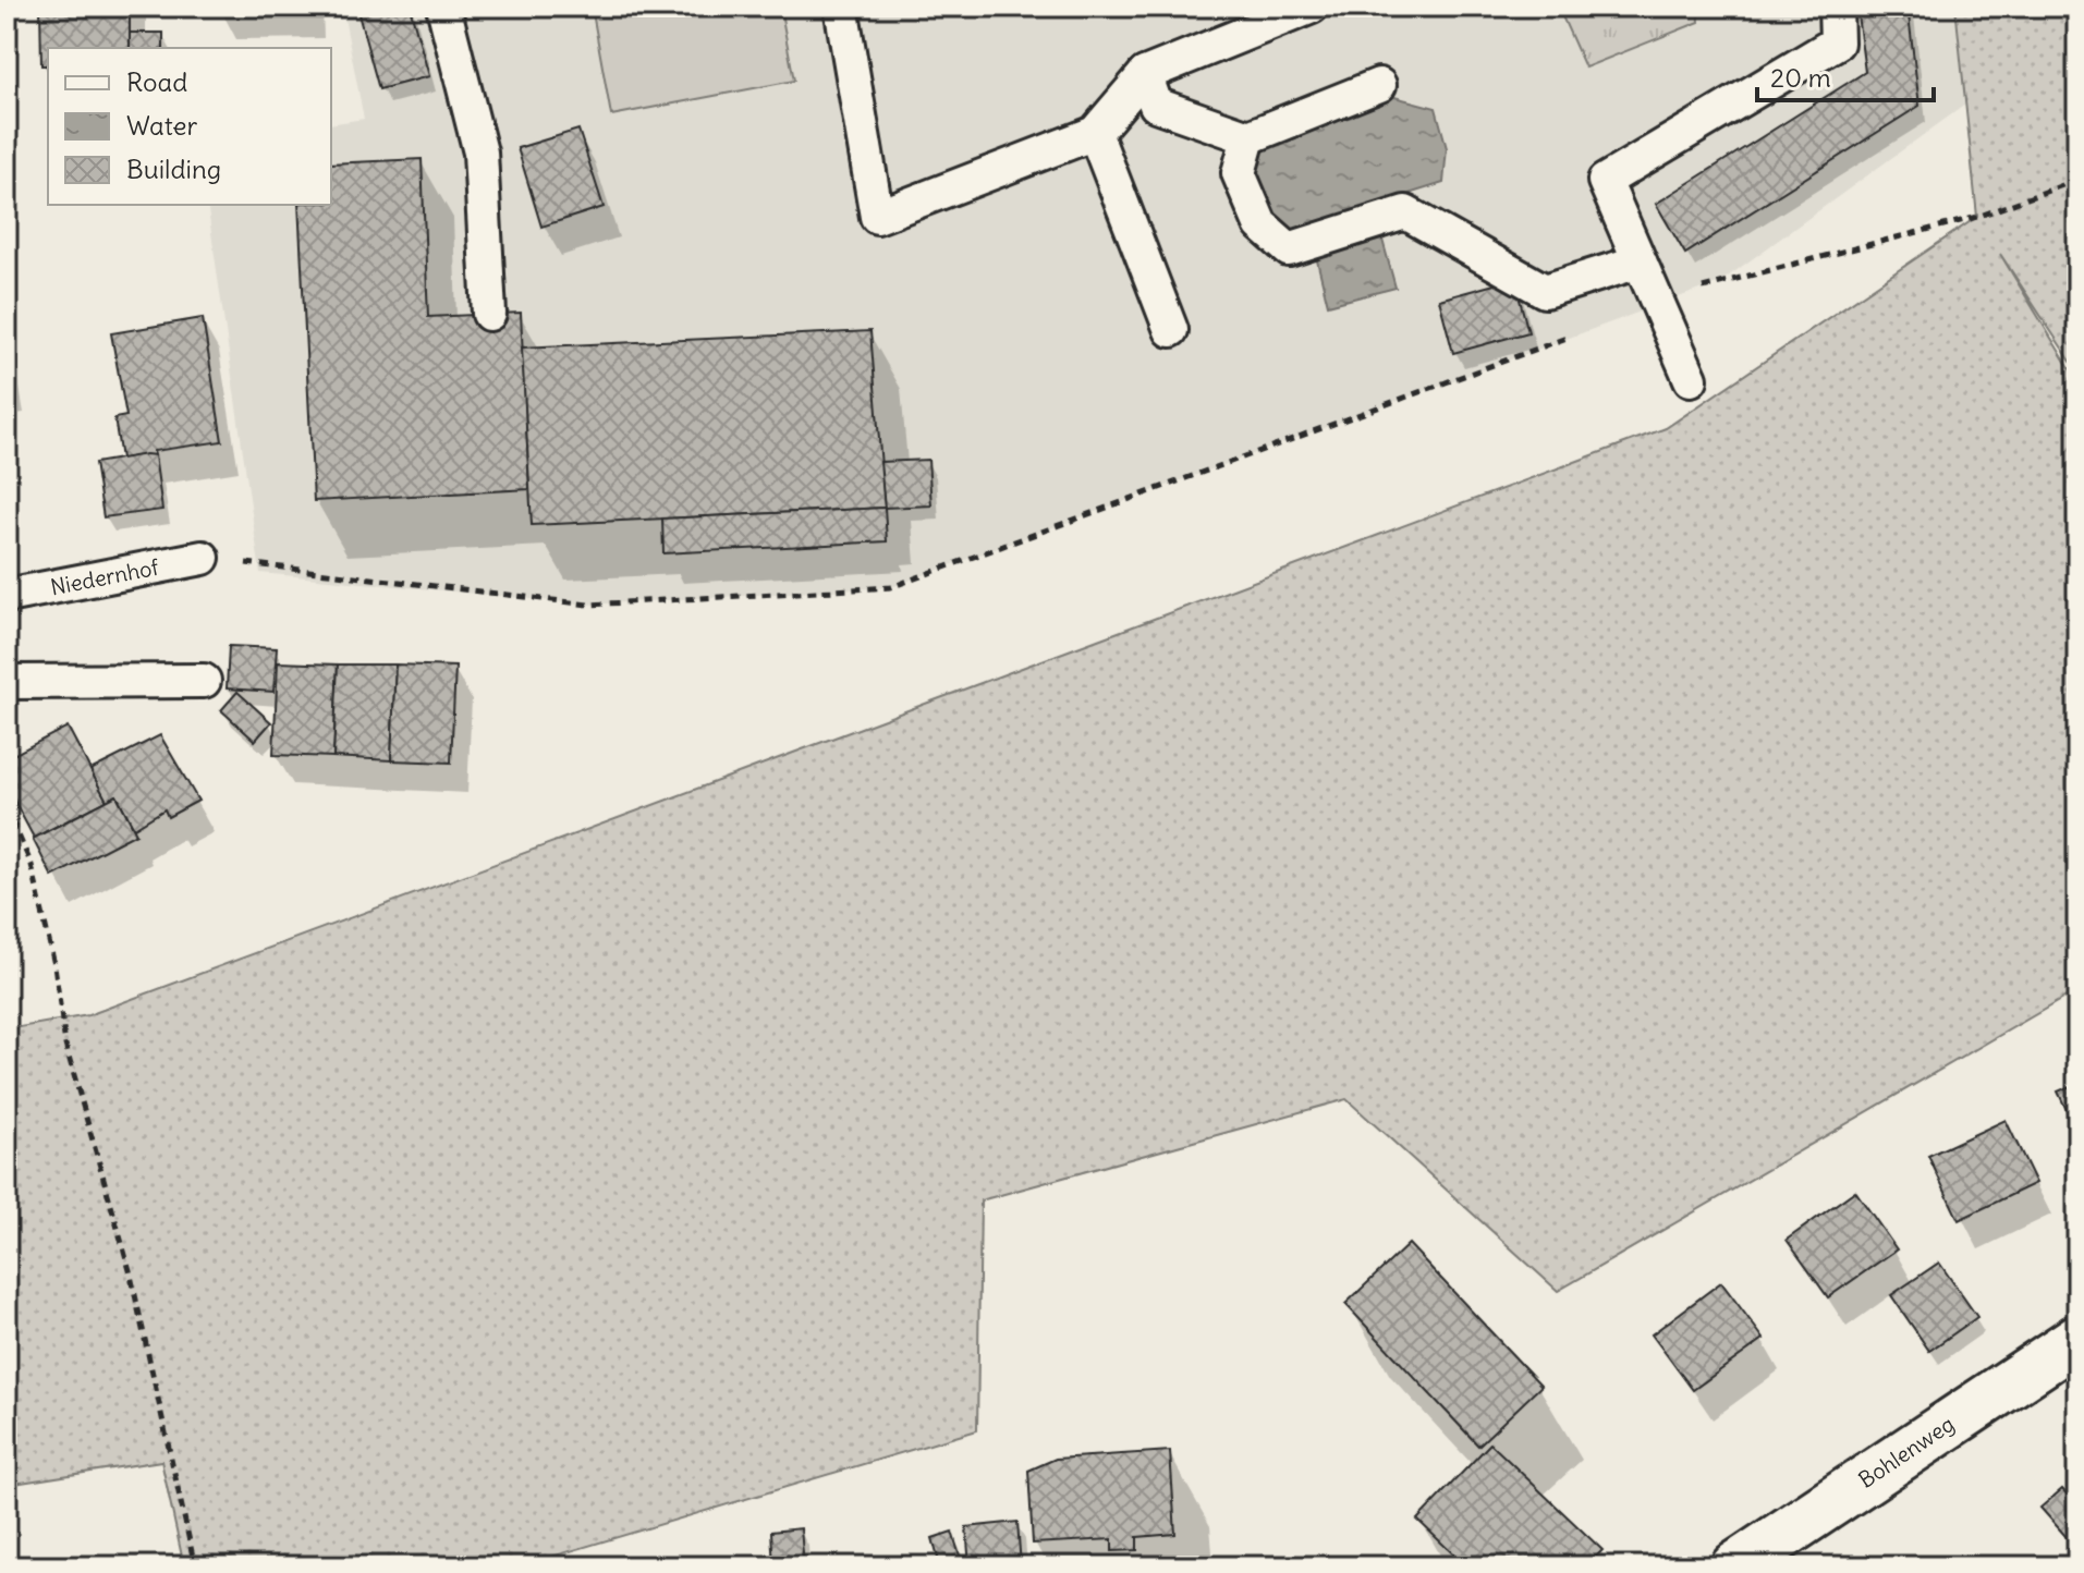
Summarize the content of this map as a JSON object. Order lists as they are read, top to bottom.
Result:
{
  "streets": {
    "street": ["Bohlenweg"],
    "lane": ["Niedernhof"]
  },
  "legend": ["Road", "Water", "Building"],
  "scale_bar": "20 m"
}
